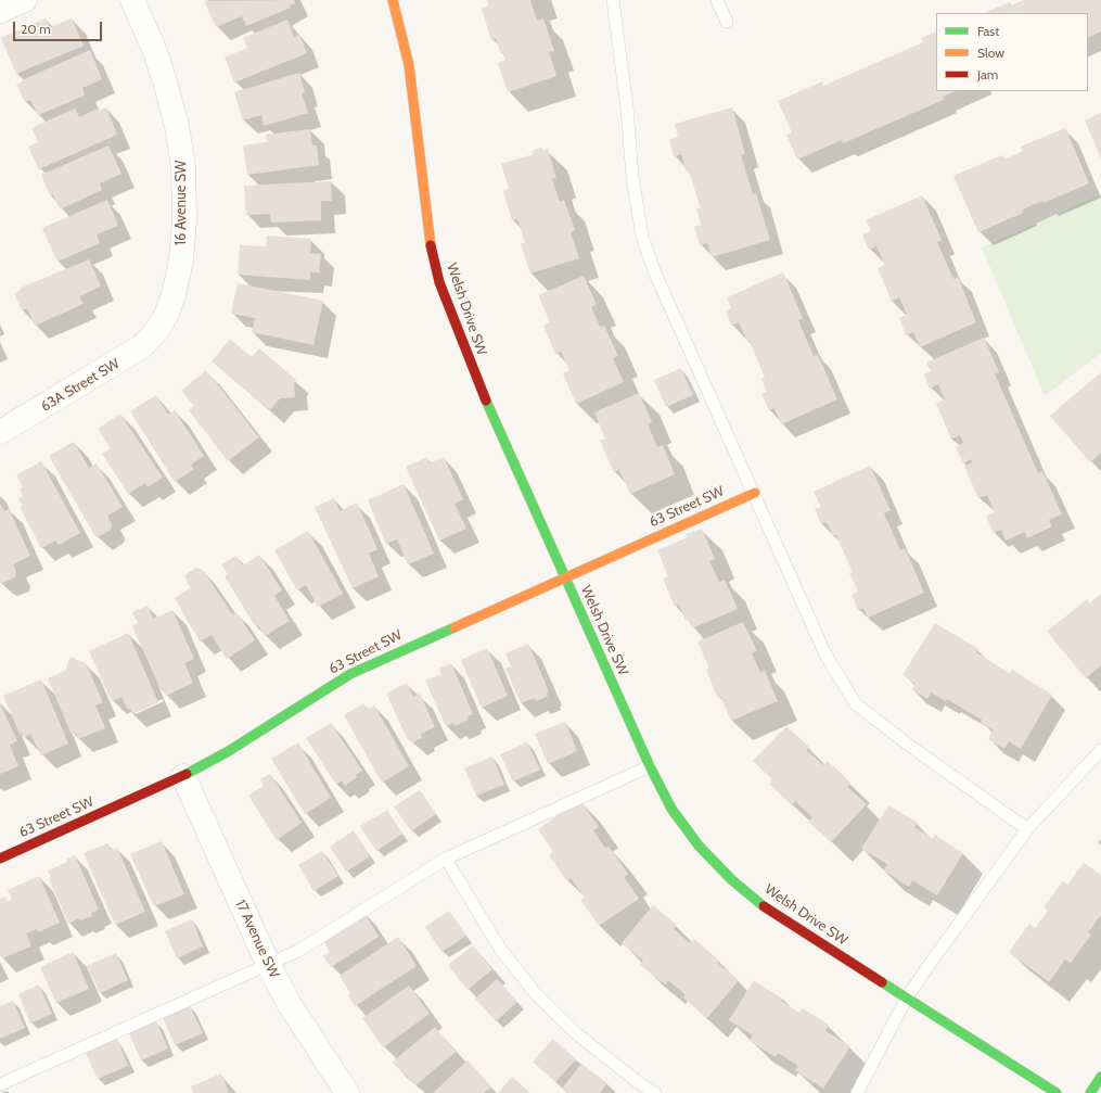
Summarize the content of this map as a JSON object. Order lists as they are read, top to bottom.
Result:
{
  "streets": {
    "street": [
      "16 Avenue SW",
      "Welsh Drive SW",
      "63A Street SW",
      "63 Street SW",
      "17 Avenue SW"
    ]
  },
  "crossings": [
    ["16 Avenue SW", "63A Street SW"],
    ["Welsh Drive SW", "63 Street SW"],
    ["63 Street SW", "17 Avenue SW"]
  ],
  "legend": ["Fast", "Slow", "Jam"],
  "scale_bar": "20 m"
}
